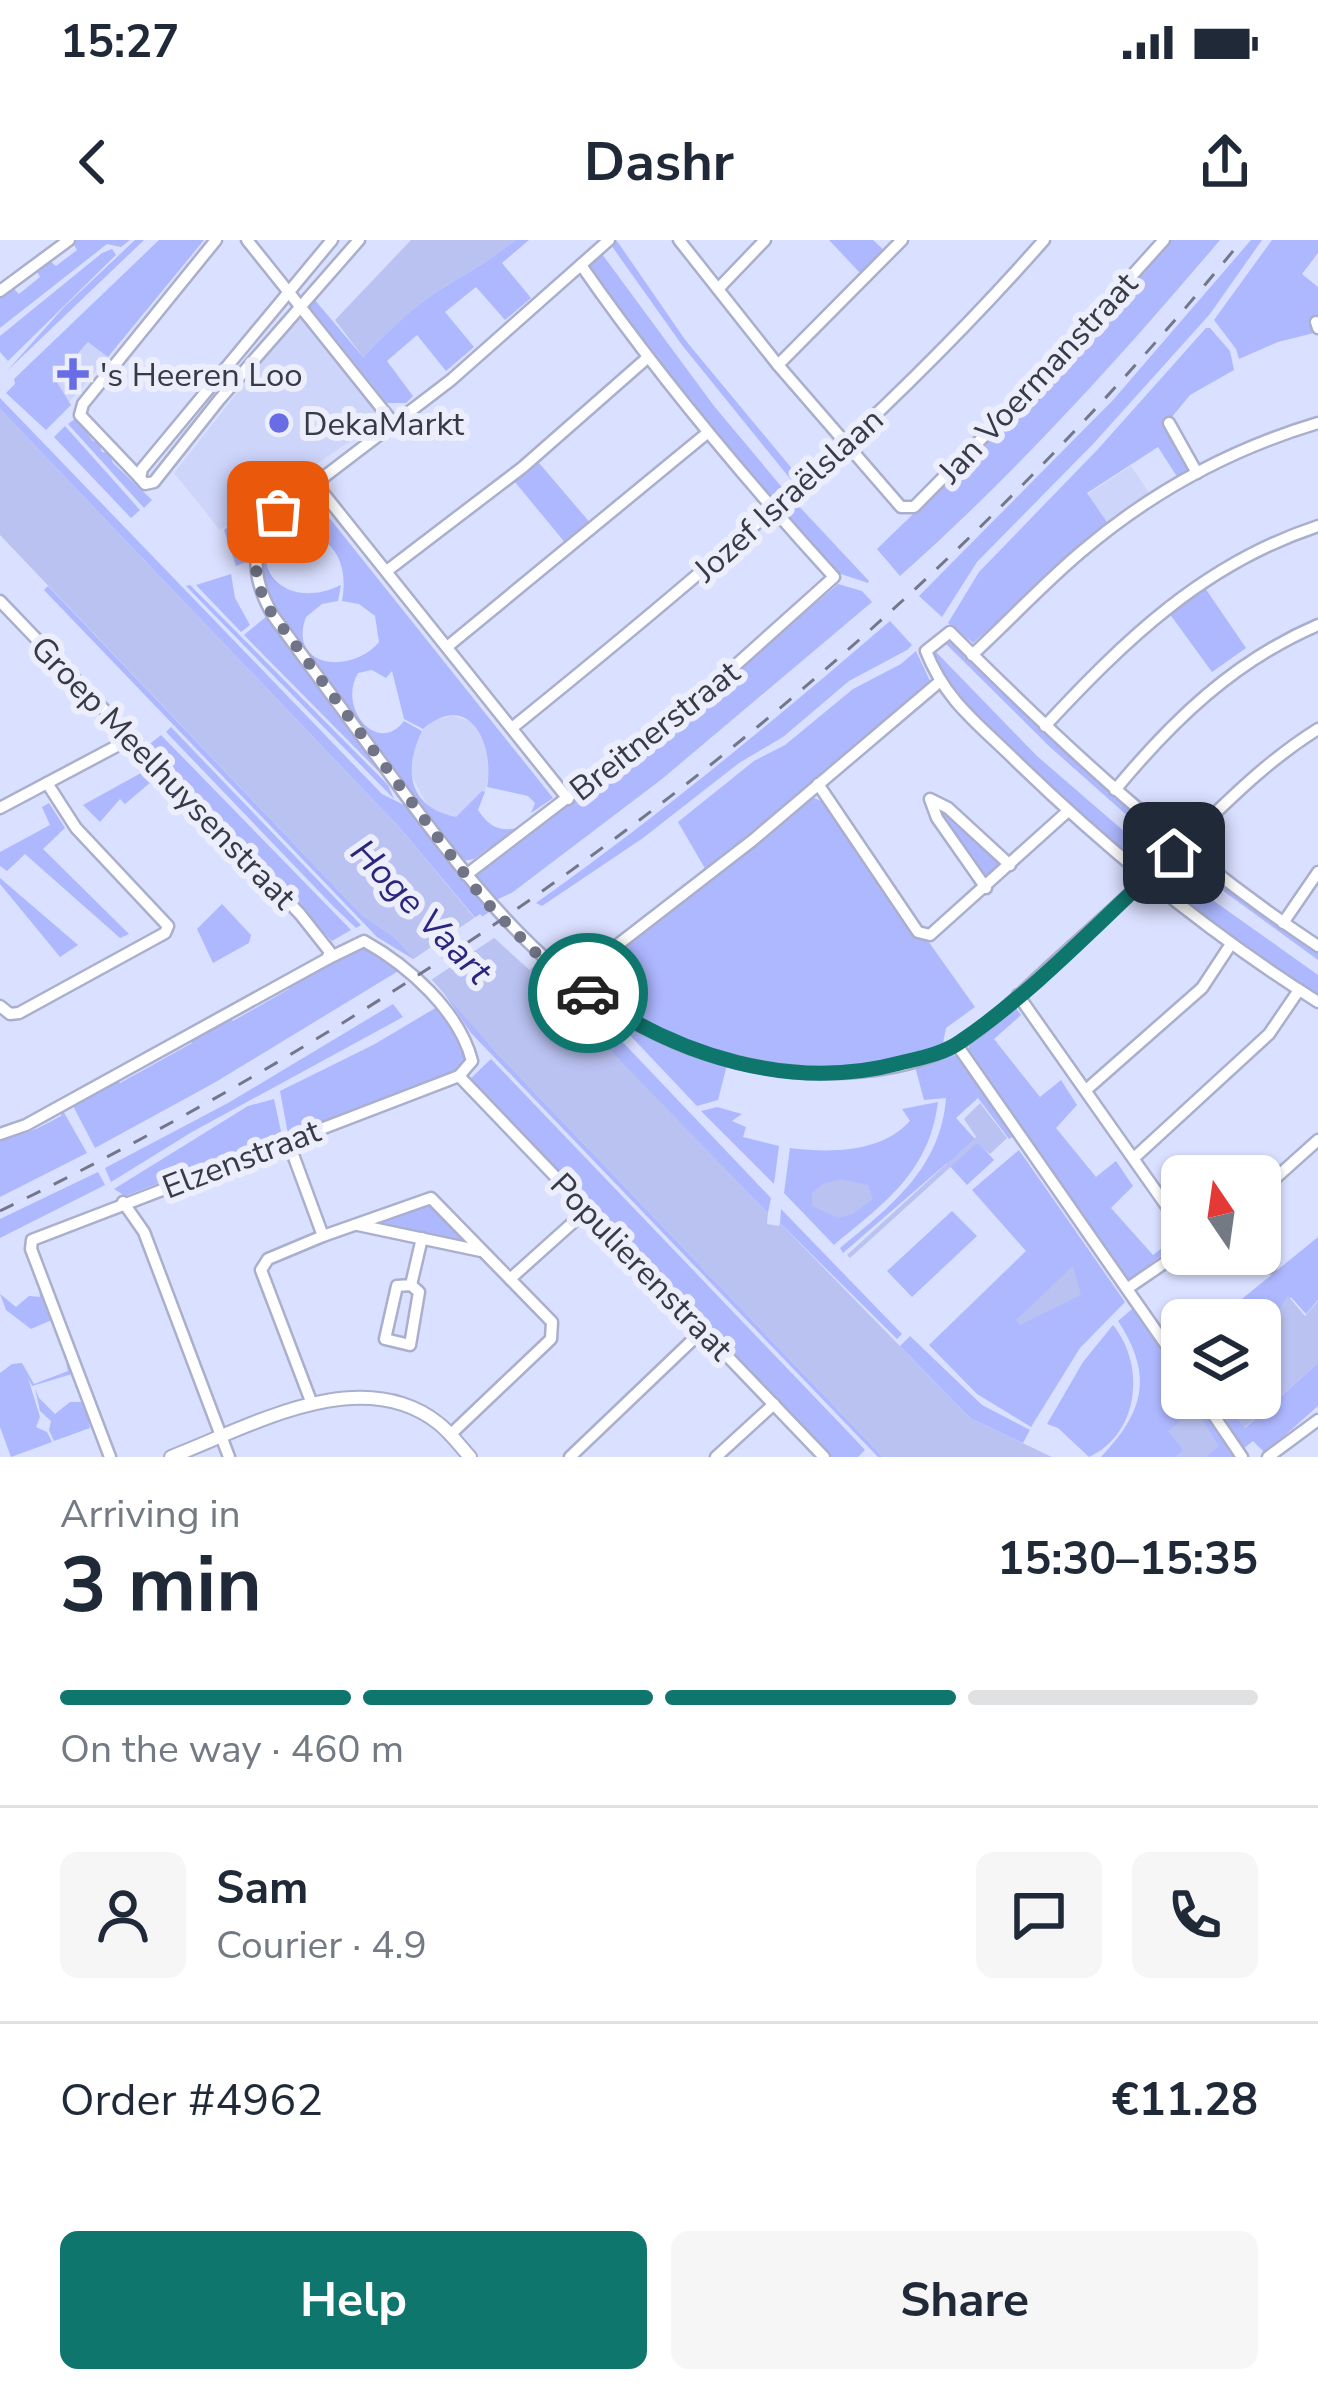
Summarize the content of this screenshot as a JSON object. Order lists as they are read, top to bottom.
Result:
{
  "streets": {
    "street": [
      "Jan Voermanstraat",
      "Jozef Israëlslaan",
      "Breitnerstraat",
      "Groep Meelhuysenstraat",
      "Elzenstraat",
      "Populierenstraat"
    ]
  },
  "crossings": [
    ["Jan Voermanstraat", "Jozef Israëlslaan"],
    ["Jozef Israëlslaan", "Breitnerstraat"],
    ["Elzenstraat", "Populierenstraat"]
  ],
  "water": ["Hoge Vaart"],
  "places": {
    "health": ["'s Heeren Loo"],
    "other": ["DekaMarkt"]
  },
  "north": "top",
  "page": {
    "status": "15:27",
    "header": "Dashr",
    "heading": ["3 min", "Arriving in", "15:30–15:35"],
    "panel": [
      "Sam",
      "Courier · 4.9",
      "Order #4962",
      "€11.28"
    ],
    "bar": "On the way · 460 m",
    "buttons": ["Help", "Share"]
  }
}
